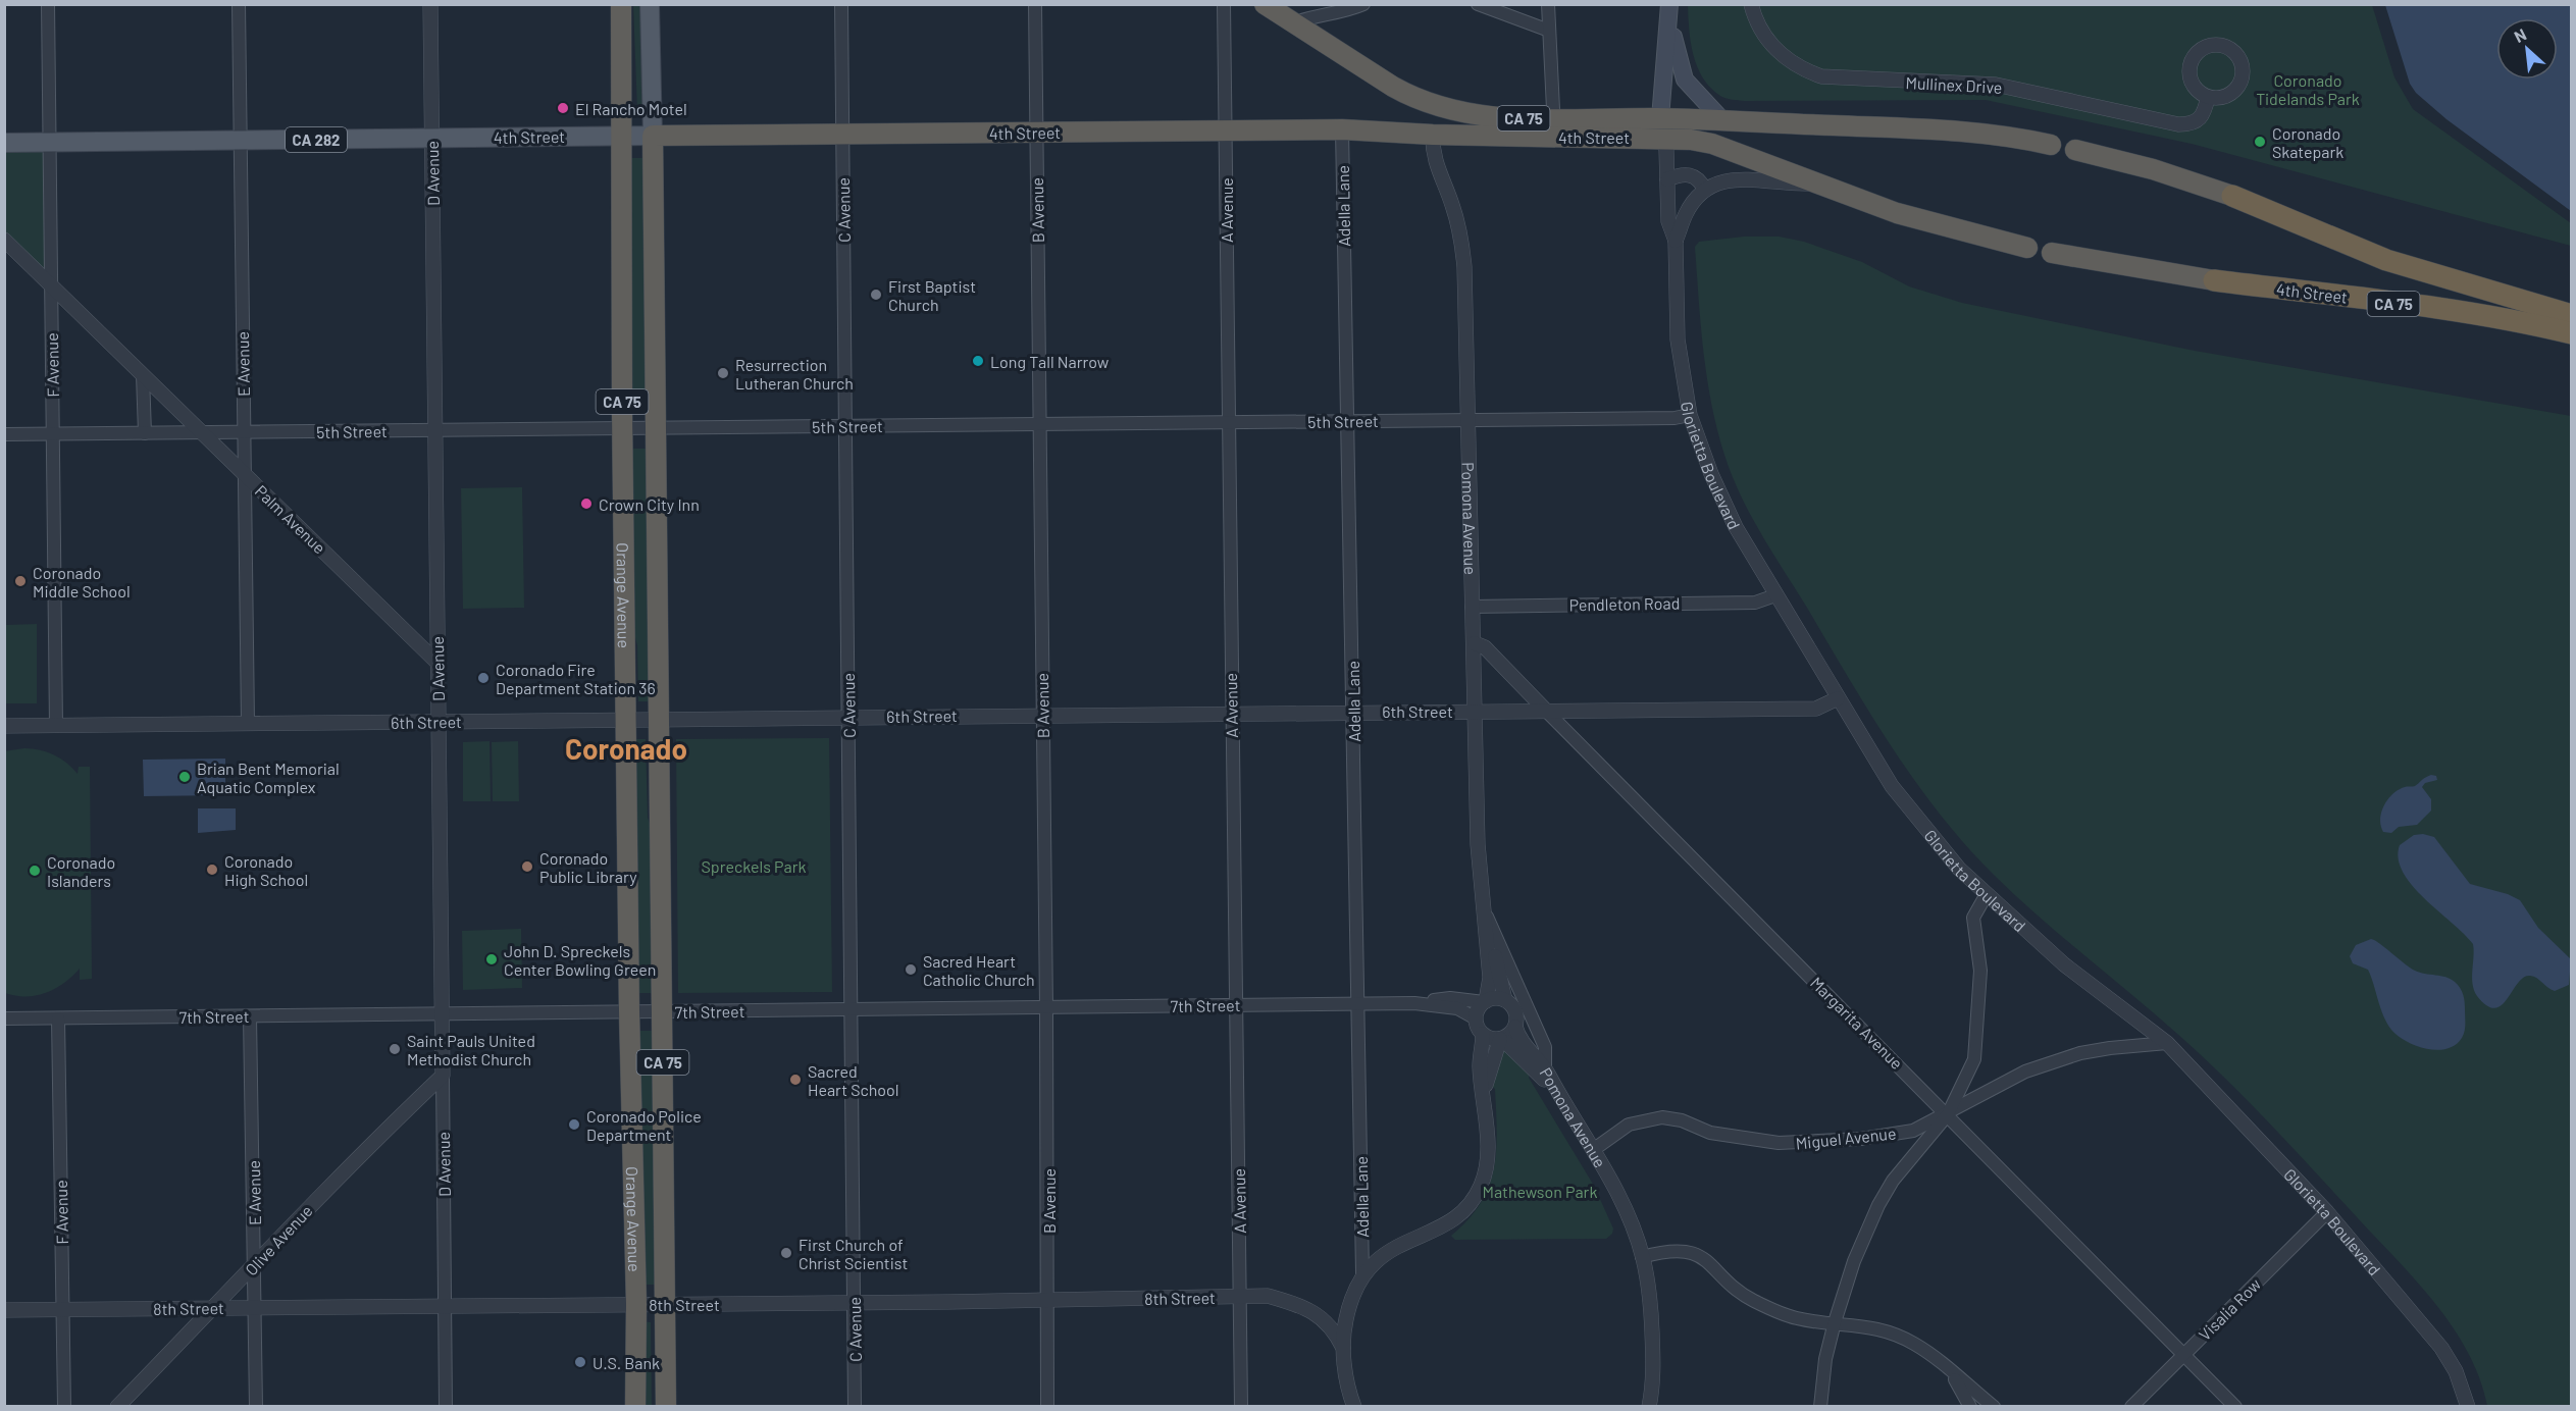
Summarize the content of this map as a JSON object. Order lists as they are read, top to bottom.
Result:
{
  "streets": {
    "highway": ["CA 75", "4th Street", "Orange Avenue"],
    "main road": ["CA 282", "Glorietta Boulevard"],
    "street": [
      "Mullinex Drive",
      "D Avenue",
      "Adella Lane",
      "C Avenue",
      "B Avenue",
      "A Avenue",
      "E Avenue",
      "F Avenue",
      "5th Street",
      "Pomona Avenue",
      "Palm Avenue",
      "Pendleton Road",
      "6th Street",
      "7th Street",
      "Margarita Avenue",
      "Miguel Avenue",
      "Olive Avenue",
      "8th Street",
      "Visalia Row"
    ]
  },
  "crossings": [
    ["CA 75", "4th Street"],
    ["CA 75", "Glorietta Boulevard"],
    ["4th Street", "D Avenue"],
    ["4th Street", "Adella Lane"],
    ["4th Street", "C Avenue"],
    ["4th Street", "B Avenue"],
    ["4th Street", "A Avenue"],
    ["4th Street", "E Avenue"],
    ["4th Street", "F Avenue"],
    ["4th Street", "Glorietta Boulevard"],
    ["4th Street", "Pomona Avenue"],
    ["4th Street", "Orange Avenue"],
    ["D Avenue", "5th Street"],
    ["D Avenue", "Palm Avenue"],
    ["D Avenue", "6th Street"],
    ["D Avenue", "7th Street"],
    ["D Avenue", "Olive Avenue"],
    ["D Avenue", "8th Street"],
    ["Adella Lane", "5th Street"],
    ["Adella Lane", "6th Street"],
    ["Adella Lane", "7th Street"],
    ["C Avenue", "5th Street"],
    ["C Avenue", "6th Street"],
    ["C Avenue", "7th Street"],
    ["C Avenue", "8th Street"],
    ["B Avenue", "5th Street"],
    ["B Avenue", "6th Street"],
    ["B Avenue", "7th Street"],
    ["B Avenue", "8th Street"],
    ["A Avenue", "5th Street"],
    ["A Avenue", "6th Street"],
    ["A Avenue", "7th Street"],
    ["A Avenue", "8th Street"],
    ["E Avenue", "5th Street"],
    ["E Avenue", "Palm Avenue"],
    ["E Avenue", "6th Street"],
    ["E Avenue", "7th Street"],
    ["E Avenue", "Olive Avenue"],
    ["E Avenue", "8th Street"],
    ["F Avenue", "5th Street"],
    ["F Avenue", "Palm Avenue"],
    ["F Avenue", "6th Street"],
    ["F Avenue", "7th Street"],
    ["F Avenue", "8th Street"],
    ["5th Street", "Glorietta Boulevard"],
    ["5th Street", "Pomona Avenue"],
    ["5th Street", "Palm Avenue"],
    ["5th Street", "Orange Avenue"],
    ["Glorietta Boulevard", "Pendleton Road"],
    ["Glorietta Boulevard", "6th Street"],
    ["Glorietta Boulevard", "Miguel Avenue"],
    ["Glorietta Boulevard", "Visalia Row"],
    ["Pomona Avenue", "Pendleton Road"],
    ["Pomona Avenue", "6th Street"],
    ["Pomona Avenue", "7th Street"],
    ["Pomona Avenue", "Margarita Avenue"],
    ["Pomona Avenue", "Miguel Avenue"],
    ["Orange Avenue", "6th Street"],
    ["Orange Avenue", "7th Street"],
    ["Orange Avenue", "8th Street"],
    ["6th Street", "Margarita Avenue"],
    ["Margarita Avenue", "Miguel Avenue"],
    ["Margarita Avenue", "Visalia Row"],
    ["Olive Avenue", "8th Street"]
  ],
  "districts": ["Coronado"],
  "parks": ["Coronado Tidelands Park", "Spreckels Park", "Mathewson Park"],
  "places": [
    "El Rancho Motel",
    "Coronado Skatepark",
    "First Baptist Church",
    "Long Tall Narrow",
    "Resurrection Lutheran Church",
    "Crown City Inn",
    "Coronado Middle School",
    "Coronado Fire Department Station 36",
    "Brian Bent Memorial Aquatic Complex",
    "Coronado Public Library",
    "Coronado High School",
    "Coronado Islanders",
    "John D. Spreckels Center Bowling Green",
    "Sacred Heart Catholic Church",
    "Saint Pauls United Methodist Church",
    "Sacred Heart School",
    "Coronado Police Department",
    "First Church of Christ Scientist",
    "U.S. Bank"
  ],
  "north": "top left"
}
